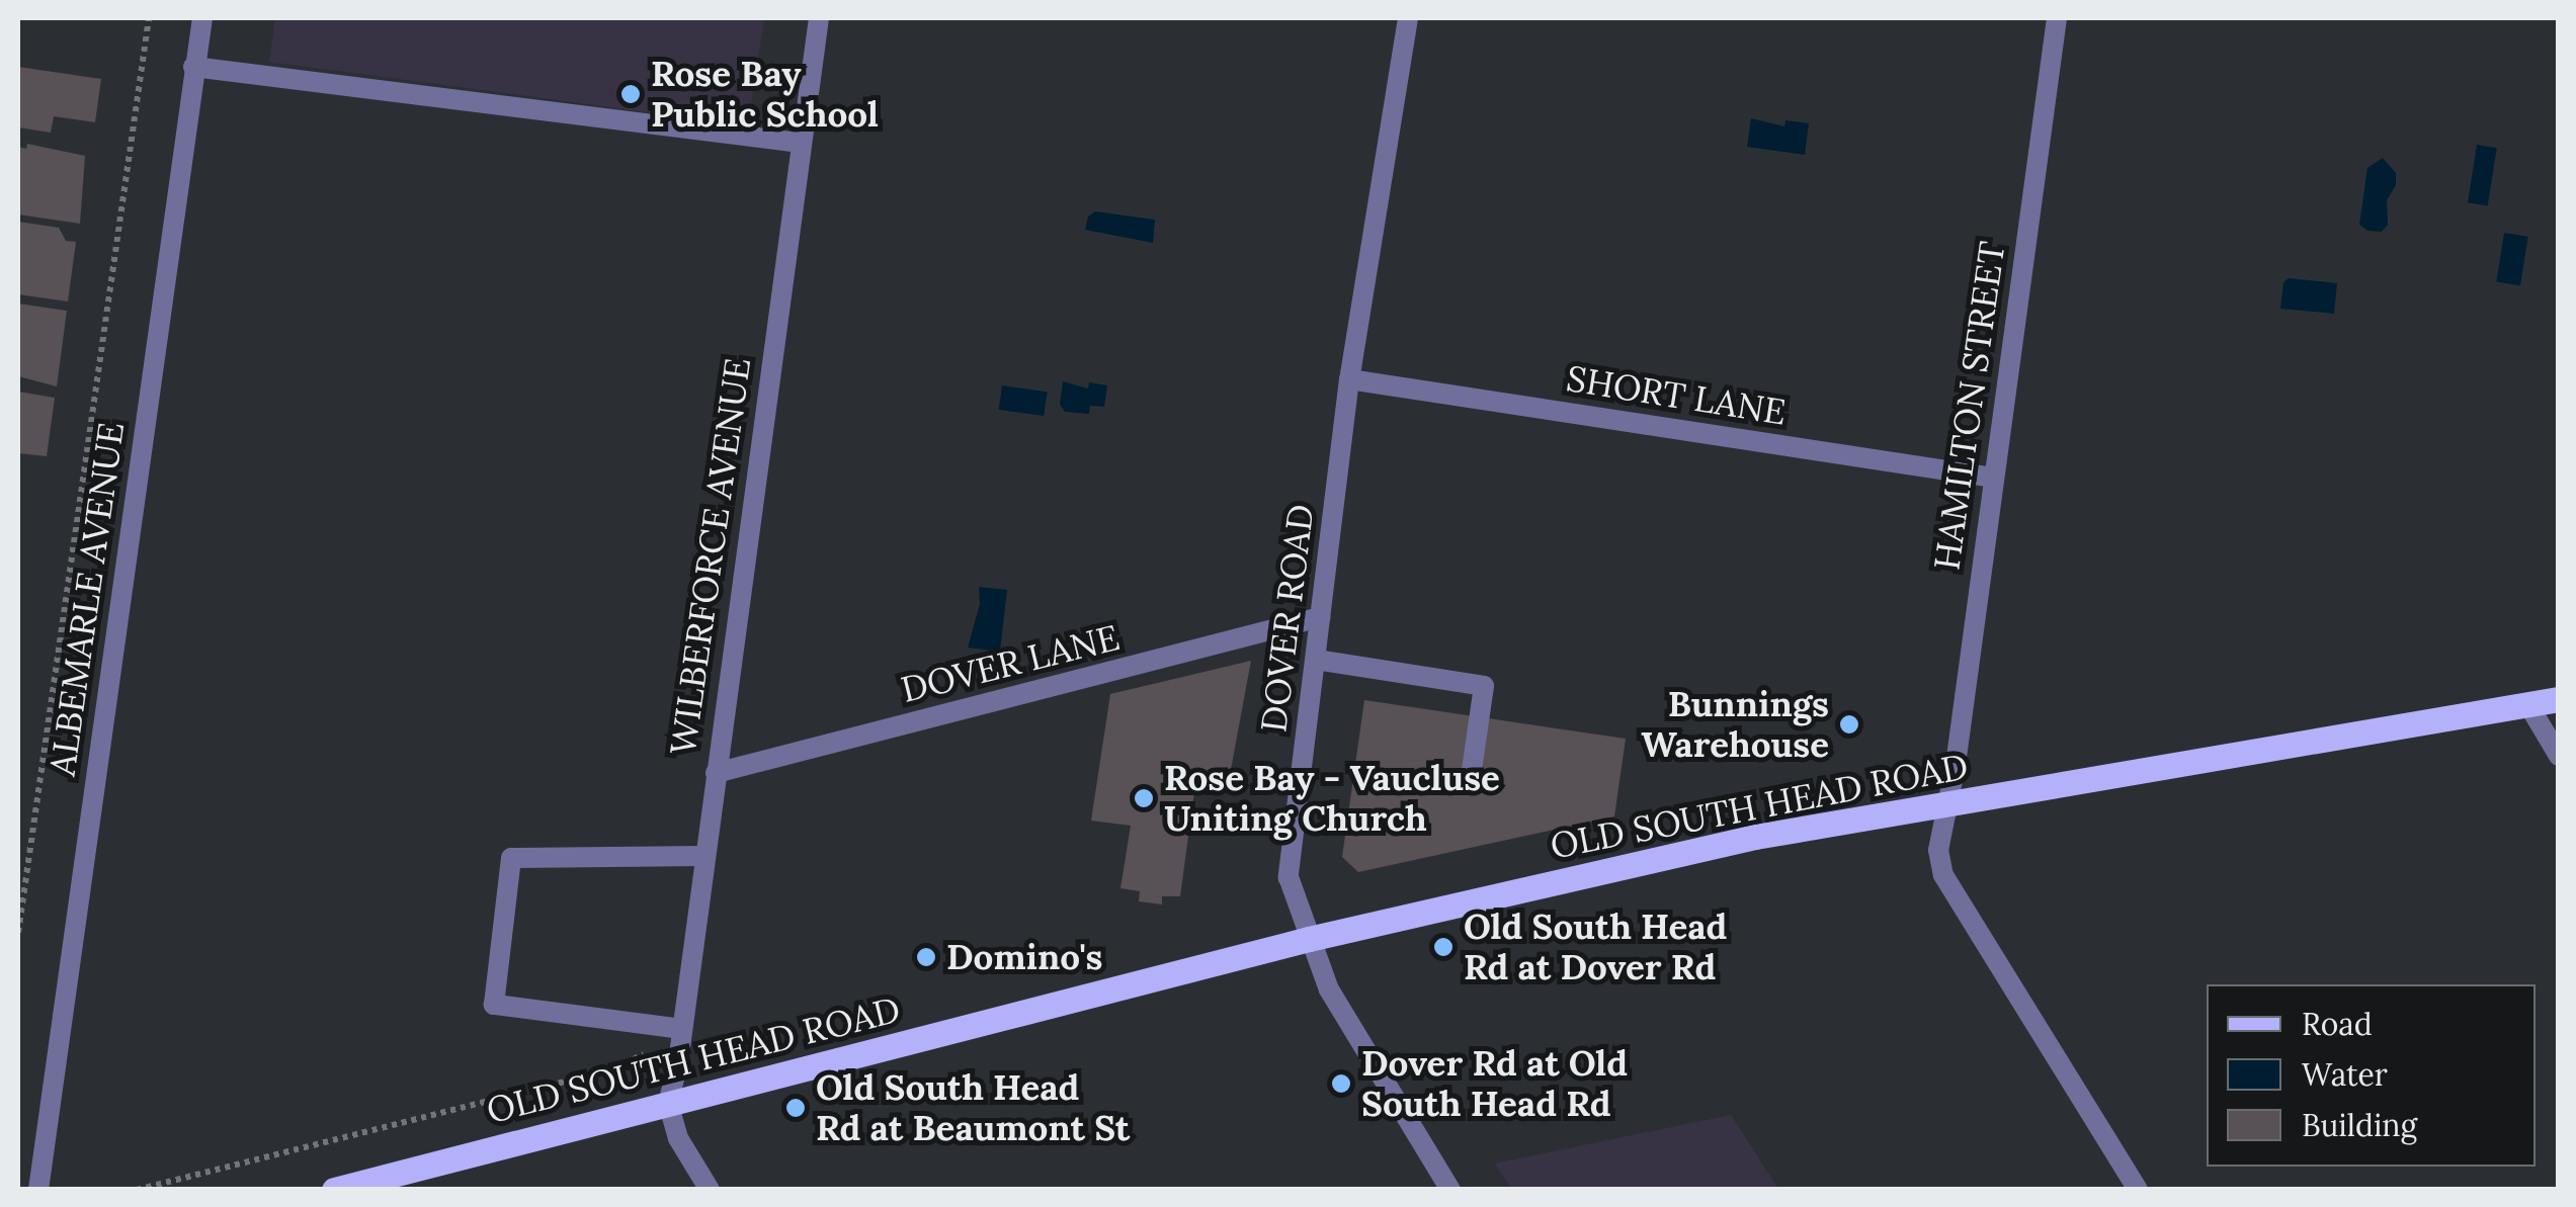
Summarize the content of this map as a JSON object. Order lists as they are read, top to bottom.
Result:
{
  "streets": {
    "main road": ["OLD SOUTH HEAD ROAD"],
    "street": [
      "SHORT LANE",
      "HAMILTON STREET",
      "WILBERFORCE AVENUE",
      "ALBEMARLE AVENUE",
      "DOVER ROAD",
      "DOVER LANE"
    ]
  },
  "crossings": [
    ["SHORT LANE", "HAMILTON STREET"],
    ["SHORT LANE", "DOVER ROAD"],
    ["HAMILTON STREET", "OLD SOUTH HEAD ROAD"],
    ["WILBERFORCE AVENUE", "DOVER LANE"],
    ["WILBERFORCE AVENUE", "OLD SOUTH HEAD ROAD"],
    ["DOVER ROAD", "DOVER LANE"],
    ["DOVER ROAD", "OLD SOUTH HEAD ROAD"]
  ],
  "places": [
    "Rose Bay Public School",
    "Bunnings Warehouse",
    "Rose Bay - Vaucluse Uniting Church",
    "Old South Head Rd at Dover Rd",
    "Domino's",
    "Dover Rd at Old South Head Rd",
    "Old South Head Rd at Beaumont St"
  ],
  "legend": ["Road", "Water", "Building"]
}
